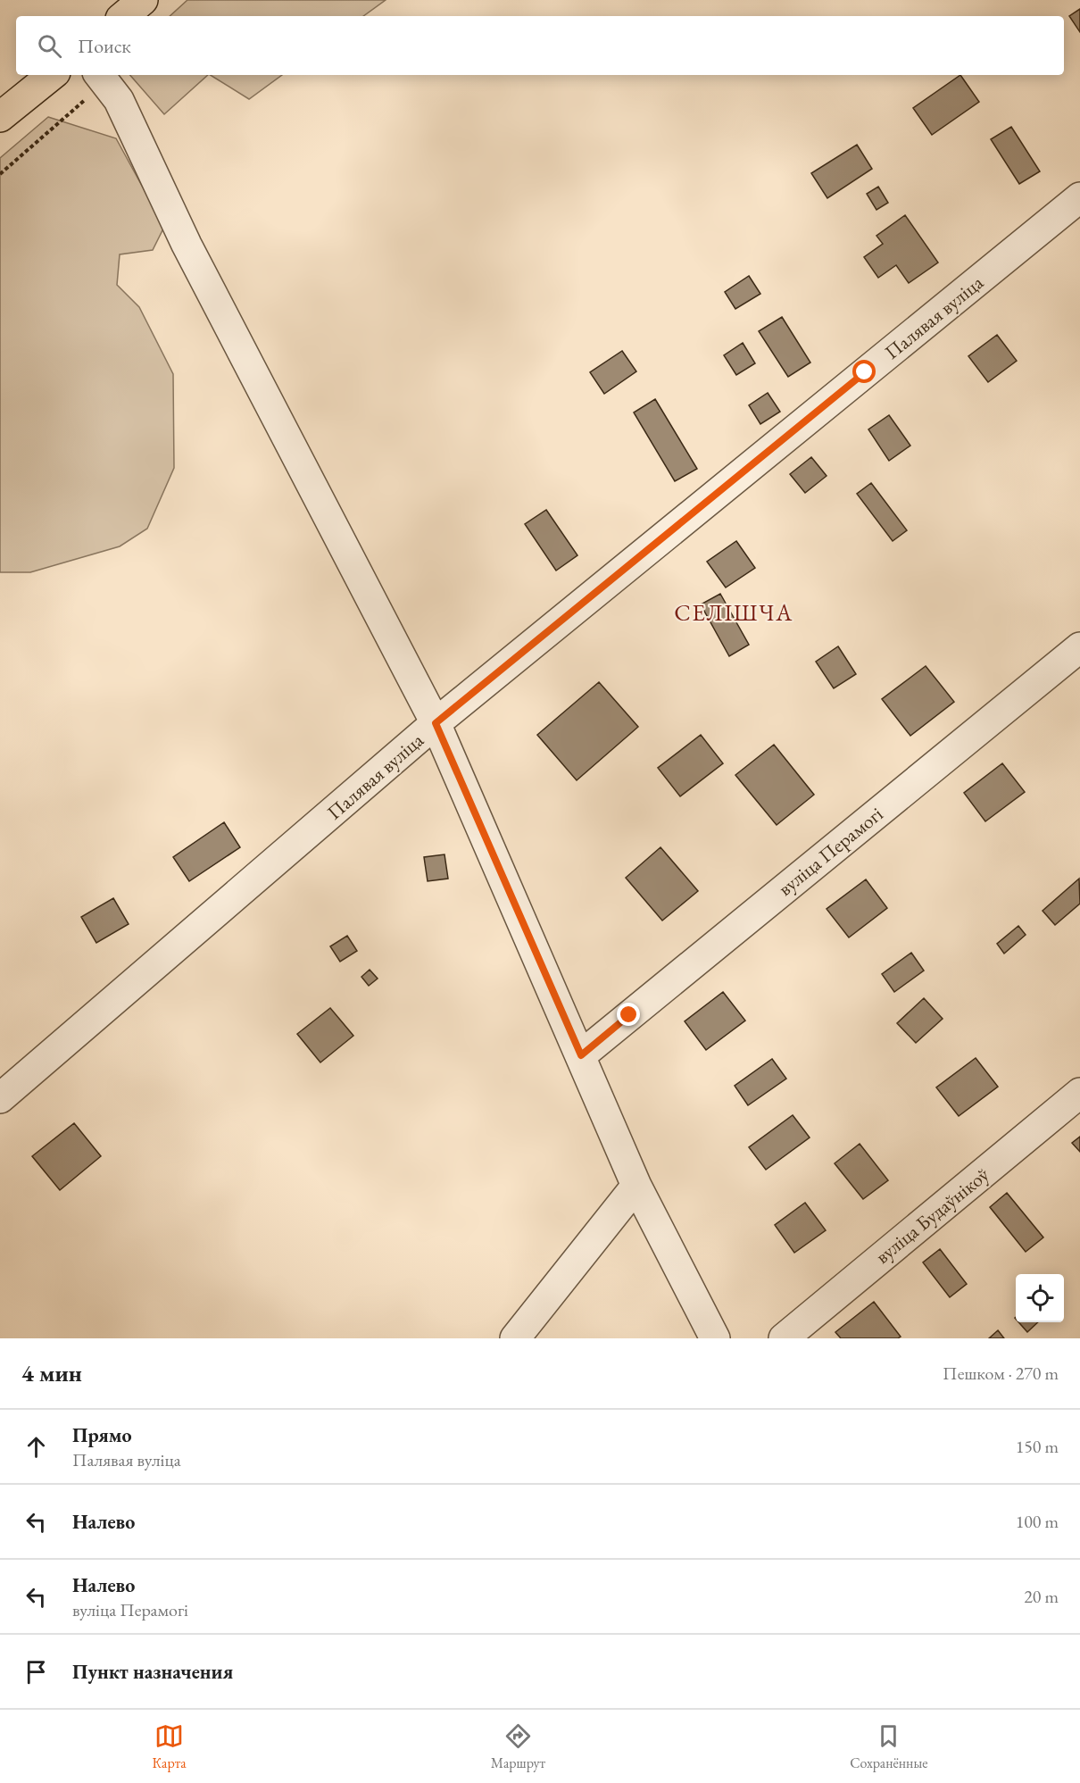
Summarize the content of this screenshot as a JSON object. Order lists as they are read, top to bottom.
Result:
{
  "streets": {
    "street": ["Палявая вуліца", "вуліца Перамогі", "вуліца Будаўнікоў"]
  },
  "districts": ["СЕЛІШЧА"],
  "page": {
    "search": "Поиск",
    "heading": ["4 мин", "Пешком · 270 m"],
    "list": [
      ["Прямо", "Палявая вуліца", "150 m"],
      ["Налево", "100 m"],
      ["Налево", "вуліца Перамогі", "20 m"],
      "Пункт назначения"
    ],
    "nav": ["Карта", "Маршрут", "Сохранённые"]
  }
}
